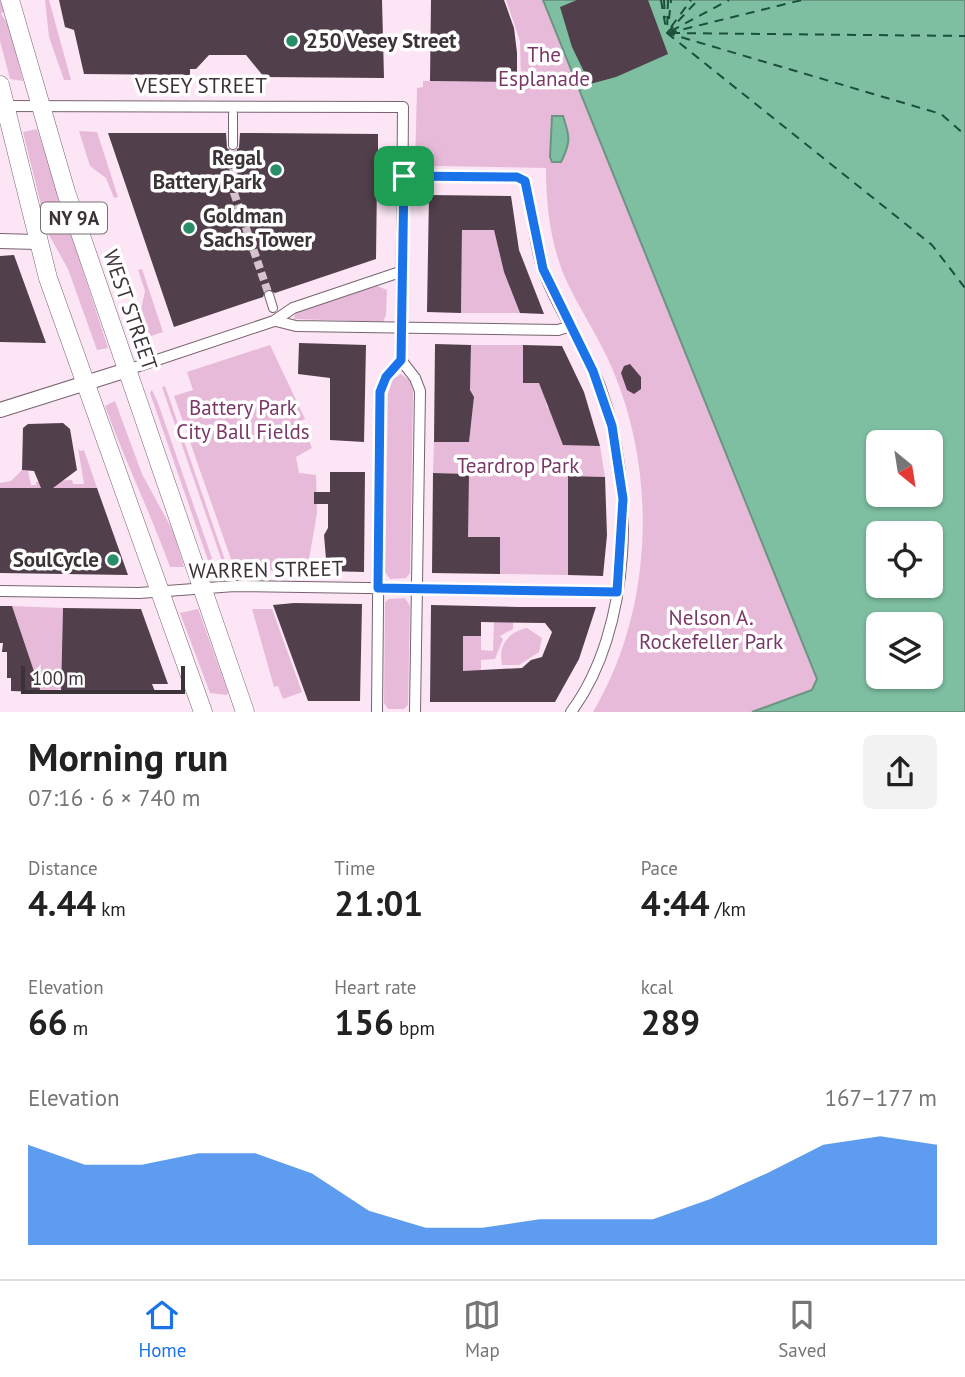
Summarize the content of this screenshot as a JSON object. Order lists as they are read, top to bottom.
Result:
{
  "streets": {
    "highway": ["NY 9A", "WEST STREET"],
    "street": ["VESEY STREET", "WARREN STREET"]
  },
  "crossings": [
    ["VESEY STREET", "NY 9A"],
    ["VESEY STREET", "WEST STREET"],
    ["NY 9A", "WARREN STREET"],
    ["WEST STREET", "WARREN STREET"]
  ],
  "parks": [
    "The Esplanade",
    "Battery Park City Ball Fields",
    "Teardrop Park",
    "Nelson A. Rockefeller Park"
  ],
  "places": [
    "250 Vesey Street",
    "Regal Battery Park",
    "Goldman Sachs Tower",
    "SoulCycle"
  ],
  "scale_bar": "100 m",
  "north": "bottom right",
  "page": {
    "scale": "100 m",
    "heading": ["Morning run", "07:16 · 6 × 740 m"],
    "stats": [
      ["Distance", "4.44 km"],
      ["Time", "21:01"],
      ["Pace", "4:44 /km"],
      ["Elevation", "66 m"],
      ["Heart rate", "156 bpm"],
      ["kcal", "289"]
    ],
    "chart": ["Elevation", "167–177 m"],
    "tabs": ["Home", "Map", "Saved"]
  }
}
